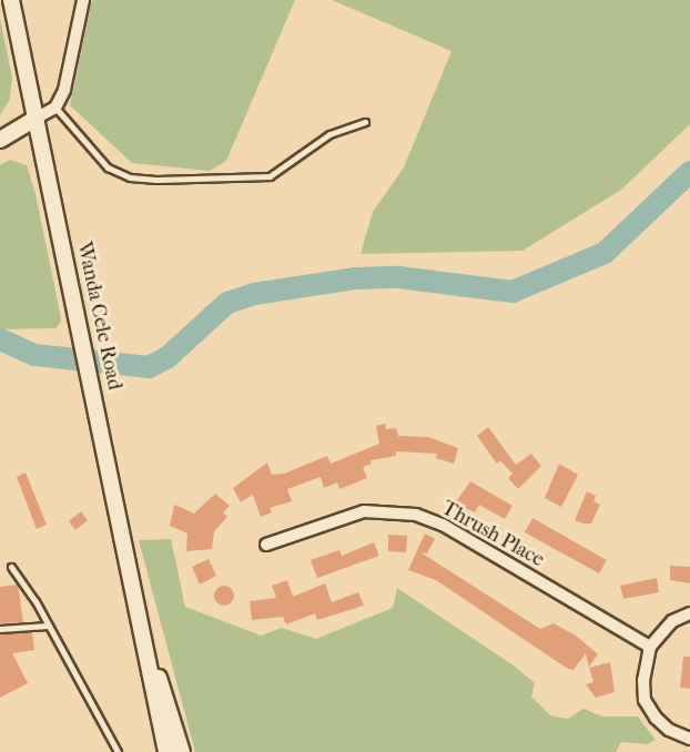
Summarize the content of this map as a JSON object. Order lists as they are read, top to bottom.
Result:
{
  "streets": {
    "street": ["Wanda Cele Road", "Thrush Place"]
  }
}
